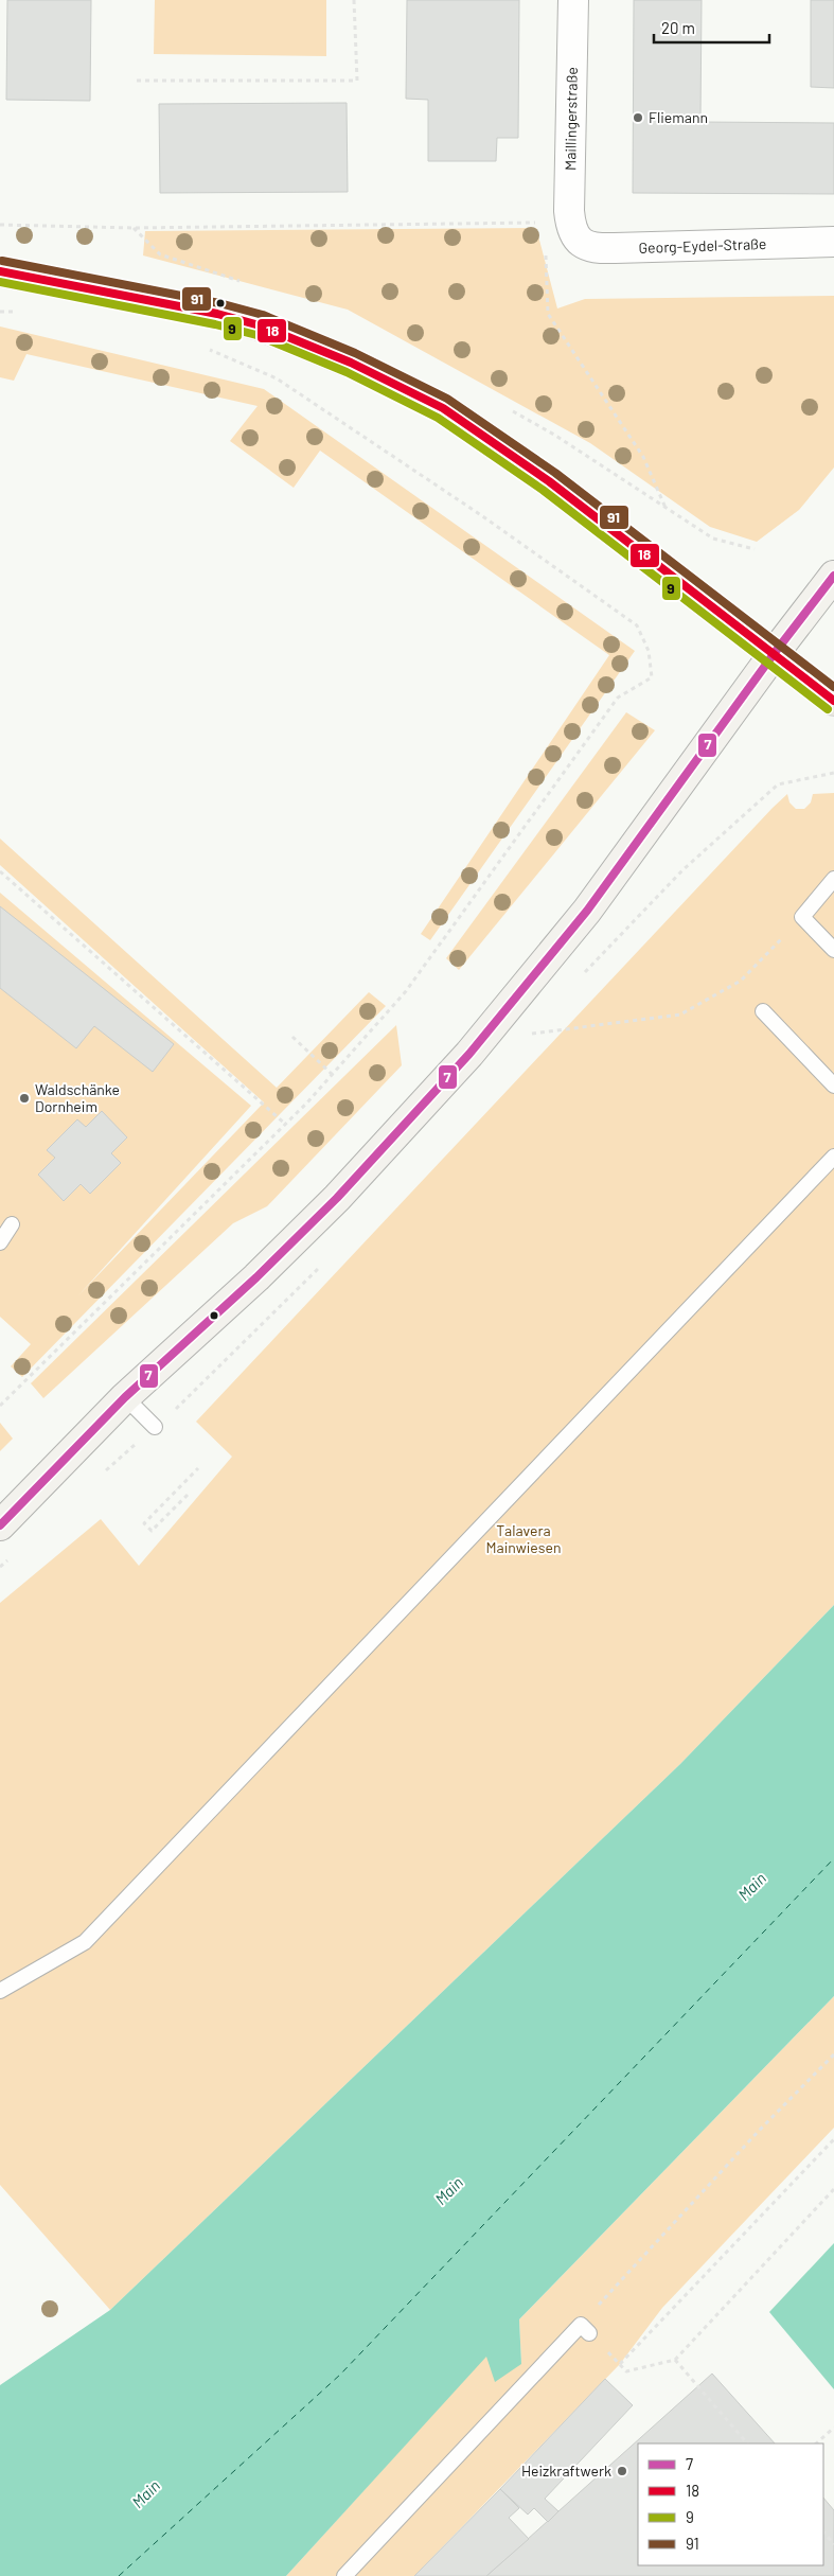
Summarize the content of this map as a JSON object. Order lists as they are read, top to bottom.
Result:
{
  "streets": {
    "street": ["Maillingerstraße", "Georg-Eydel-Straße"]
  },
  "crossings": [
    ["Maillingerstraße", "Georg-Eydel-Straße"]
  ],
  "water": ["Main"],
  "parks": ["Talavera Mainwiesen"],
  "places": ["Fliemann", "Waldschänke Dornheim", "Heizkraftwerk"],
  "lines": [
    "transit line 91",
    "transit line 18",
    "transit line 9",
    "transit line 7"
  ],
  "legend": [
    "7",
    "18",
    "9",
    "91"
  ],
  "scale_bar": "20 m"
}
